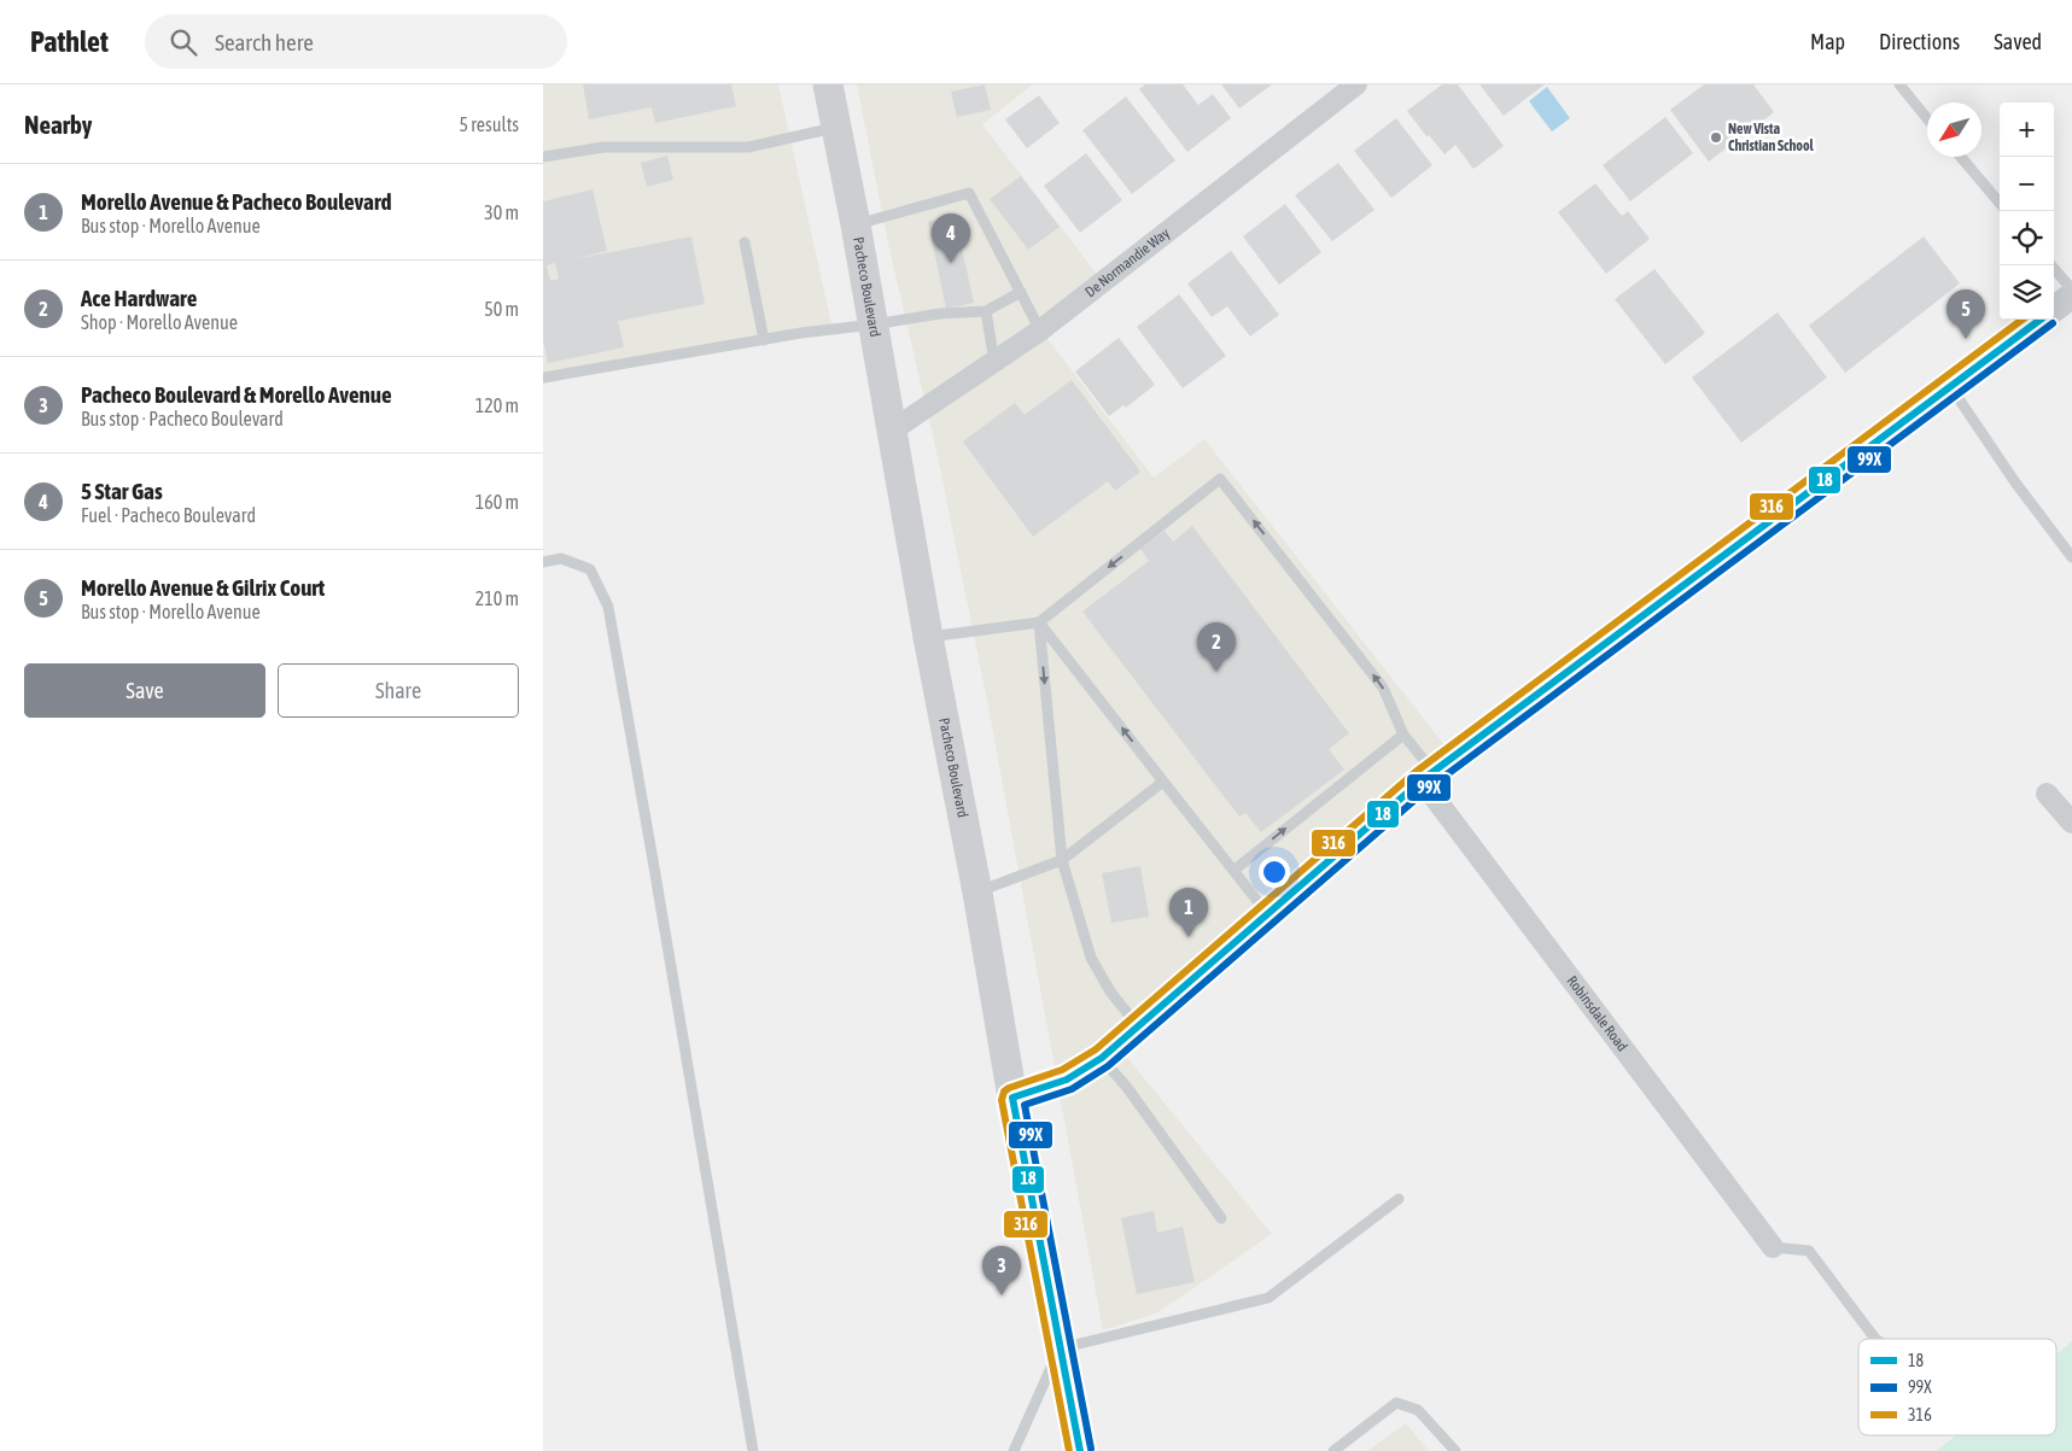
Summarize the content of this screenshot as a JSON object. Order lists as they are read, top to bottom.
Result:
{
  "streets": {
    "main road": ["Pacheco Boulevard"],
    "street": ["De Normandie Way", "Robinsdale Road"]
  },
  "crossings": [
    ["De Normandie Way", "Pacheco Boulevard"]
  ],
  "places": ["New Vista Christian School"],
  "lines": ["transit line 18", "transit line 316", "transit line 99X"],
  "legend": ["18", "99X", "316"],
  "north": "bottom left",
  "page": {
    "header": "Pathlet",
    "search": "Search here",
    "nav": ["Map", "Directions", "Saved"],
    "heading": ["Nearby", "5 results"],
    "map_buttons": ["+", "−"],
    "list": [
      {
        "mark": "1",
        "name": "Morello Avenue & Pacheco Boulevard",
        "note": "Bus stop · Morello Avenue",
        "value": "30 m"
      },
      {
        "mark": "2",
        "name": "Ace Hardware",
        "note": "Shop · Morello Avenue",
        "value": "50 m"
      },
      {
        "mark": "3",
        "name": "Pacheco Boulevard & Morello Avenue",
        "note": "Bus stop · Pacheco Boulevard",
        "value": "120 m"
      },
      {
        "mark": "4",
        "name": "5 Star Gas",
        "note": "Fuel · Pacheco Boulevard",
        "value": "160 m"
      },
      {
        "mark": "5",
        "name": "Morello Avenue & Gilrix Court",
        "note": "Bus stop · Morello Avenue",
        "value": "210 m"
      }
    ],
    "pins": [
      "4",
      "5",
      "2",
      "1",
      "3"
    ],
    "buttons": ["Save", "Share"]
  }
}
